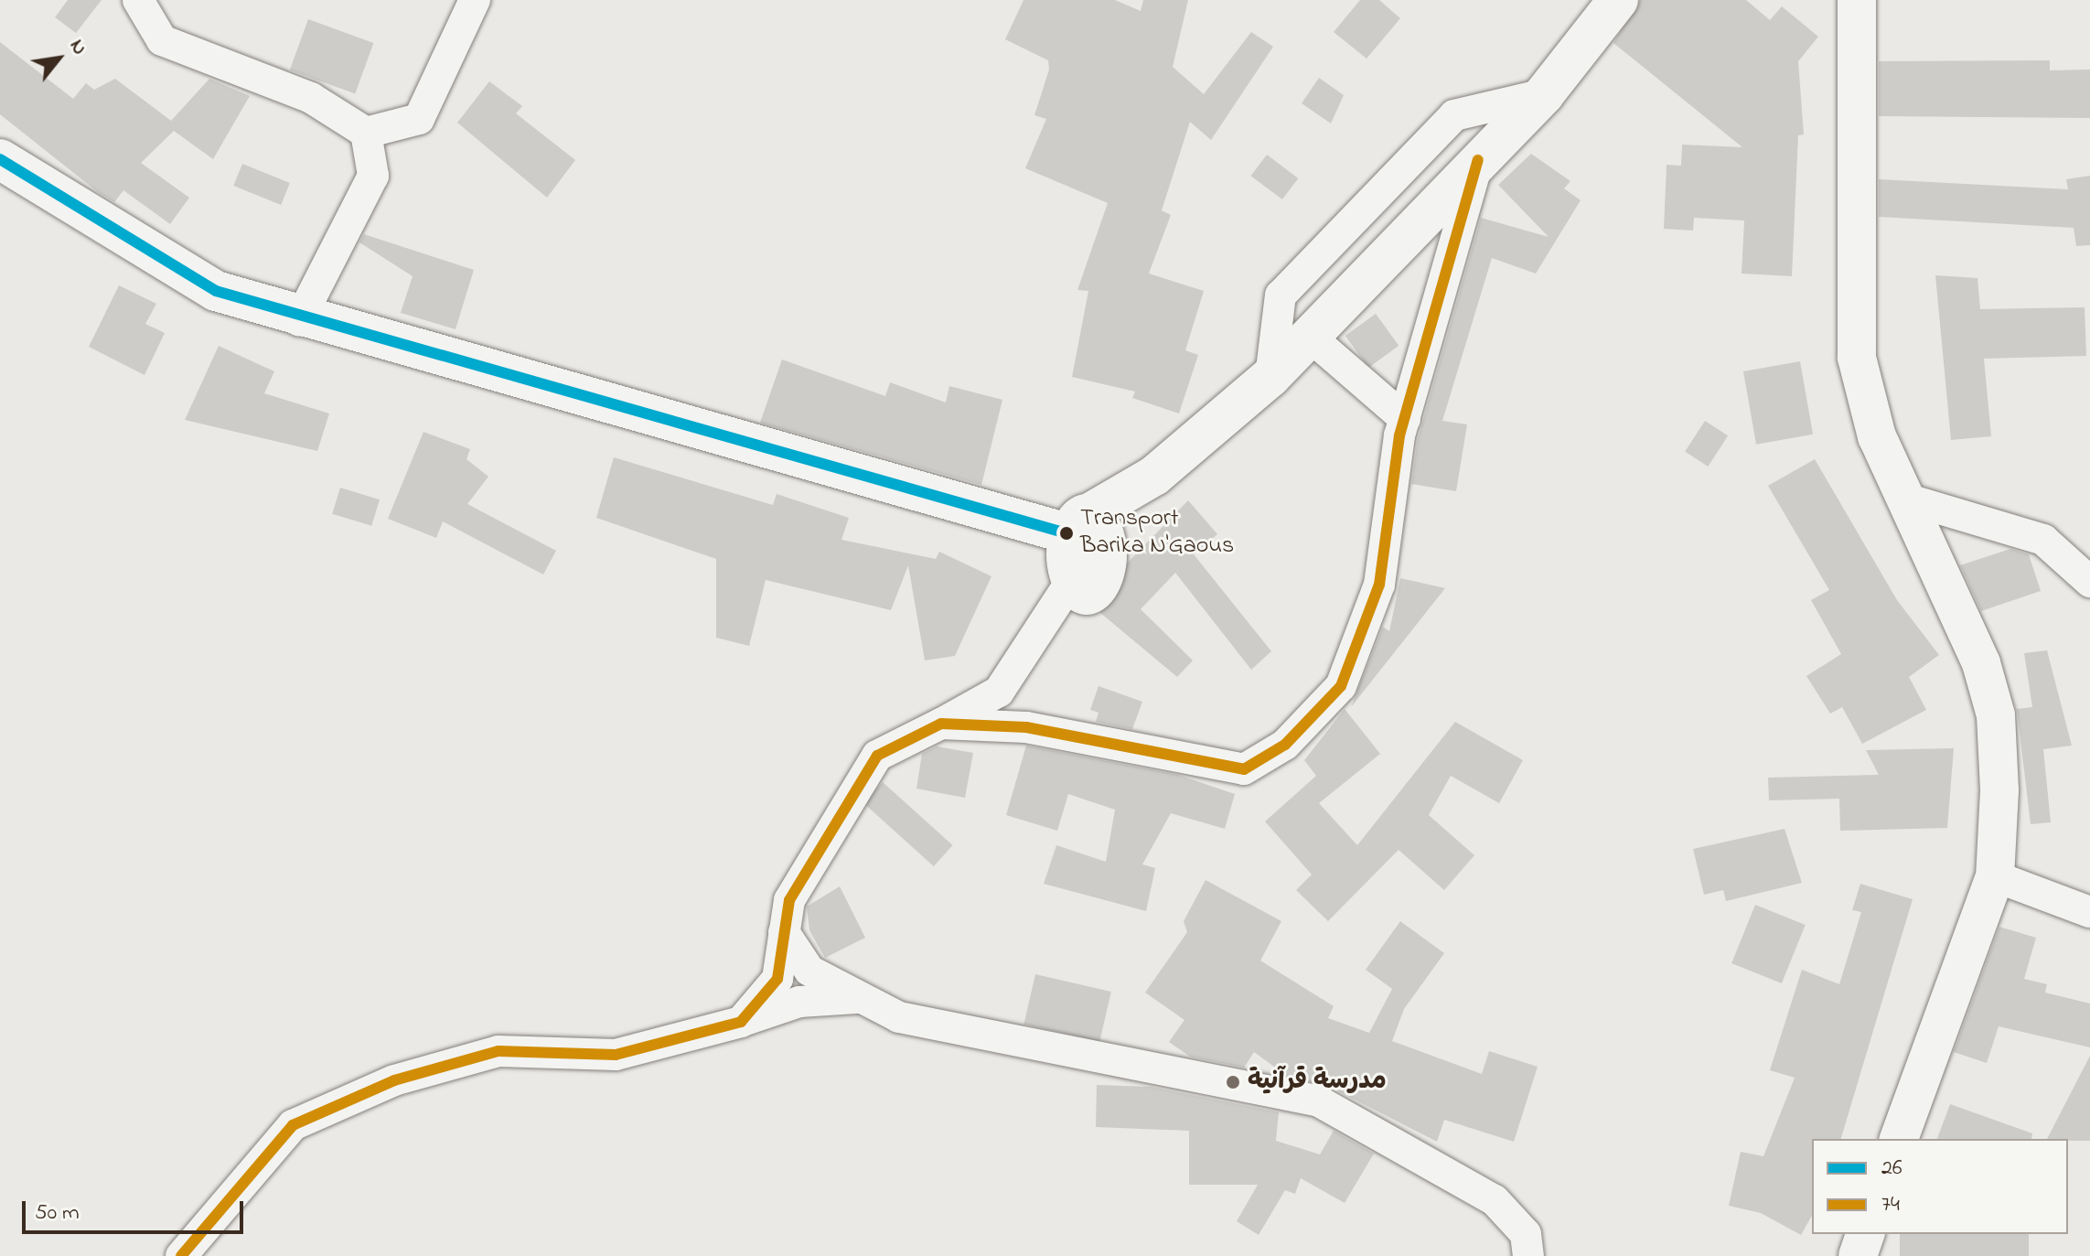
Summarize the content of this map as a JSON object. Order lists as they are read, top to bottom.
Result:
{
  "places": ["Transport Barika N'Gaous", "مدرسة قرآنية"],
  "lines": ["transit line 26", "transit line 74"],
  "legend": ["26", "74"],
  "scale_bar": "50 m",
  "north": "top right"
}
